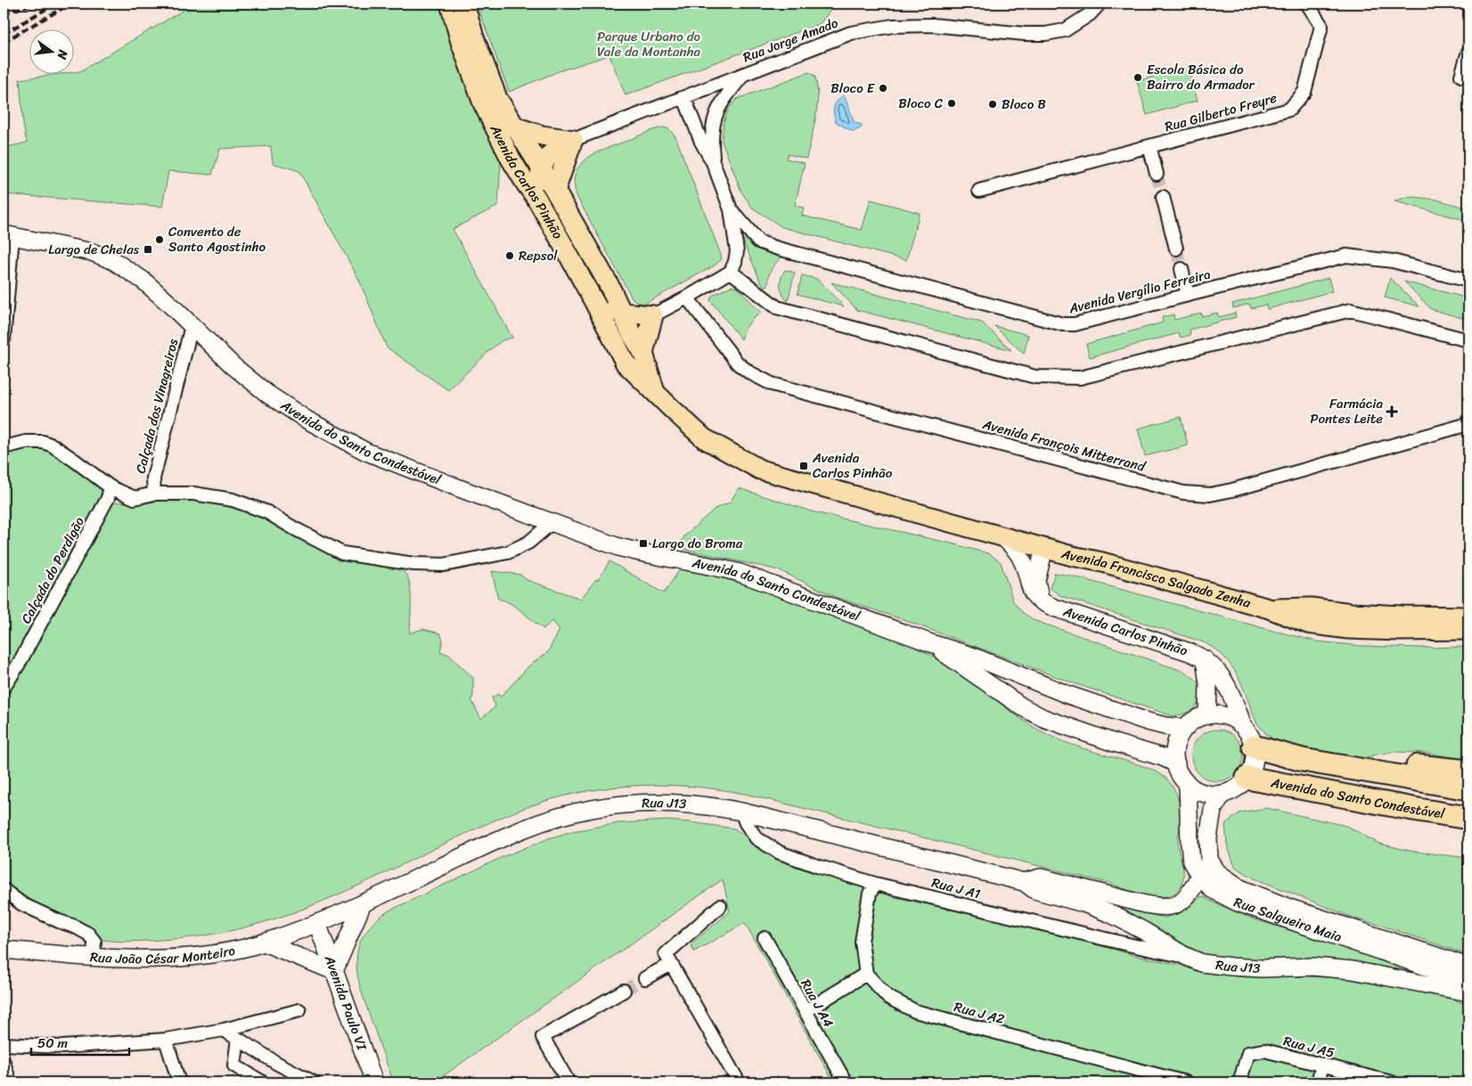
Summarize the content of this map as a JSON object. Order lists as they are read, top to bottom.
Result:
{
  "streets": {
    "highway": ["Avenida do Santo Condestável"],
    "main road": [
      "Avenida Carlos Pinhão",
      "Avenida Francisco Salgado Zenha",
      "Rua J13",
      "Rua Salgueiro Maia",
      "Rua João César Monteiro",
      "Avenida Paulo VI"
    ],
    "street": [
      "Rua Jorge Amado",
      "Rua Gilberto Freyre",
      "Avenida Vergílio Ferreira",
      "Calçada dos Vinagreiros",
      "Avenida François Mitterrand",
      "Calçada do Perdigão",
      "Rua J A1",
      "Rua J A4",
      "Rua J A2",
      "Rua J A5"
    ]
  },
  "crossings": [
    ["Rua Jorge Amado", "Avenida Vergílio Ferreira"],
    ["Avenida Carlos Pinhão", "Avenida do Santo Condestável"],
    ["Avenida Carlos Pinhão", "Avenida Francisco Salgado Zenha"],
    ["Avenida Carlos Pinhão", "Rua Salgueiro Maia"],
    ["Calçada dos Vinagreiros", "Avenida do Santo Condestável"],
    ["Avenida do Santo Condestável", "Rua Salgueiro Maia"],
    ["Rua J13", "Rua J A1"],
    ["Rua J13", "Rua Salgueiro Maia"],
    ["Rua J13", "Rua João César Monteiro"],
    ["Rua J13", "Avenida Paulo VI"],
    ["Rua João César Monteiro", "Avenida Paulo VI"]
  ],
  "parks": ["Parque Urbano do Vale da Montanha"],
  "places": {
    "other": [
      "Escola Básica do Bairro do Armador",
      "Bloco E",
      "Bloco C",
      "Bloco B",
      "Convento de Santo Agostinho",
      "Repsol"
    ],
    "transit": ["Largo de Chelas", "Avenida Carlos Pinhão", "Largo do Broma"],
    "health": ["Farmácia Pontes Leite"]
  },
  "scale_bar": "50 m",
  "north": "right"
}
